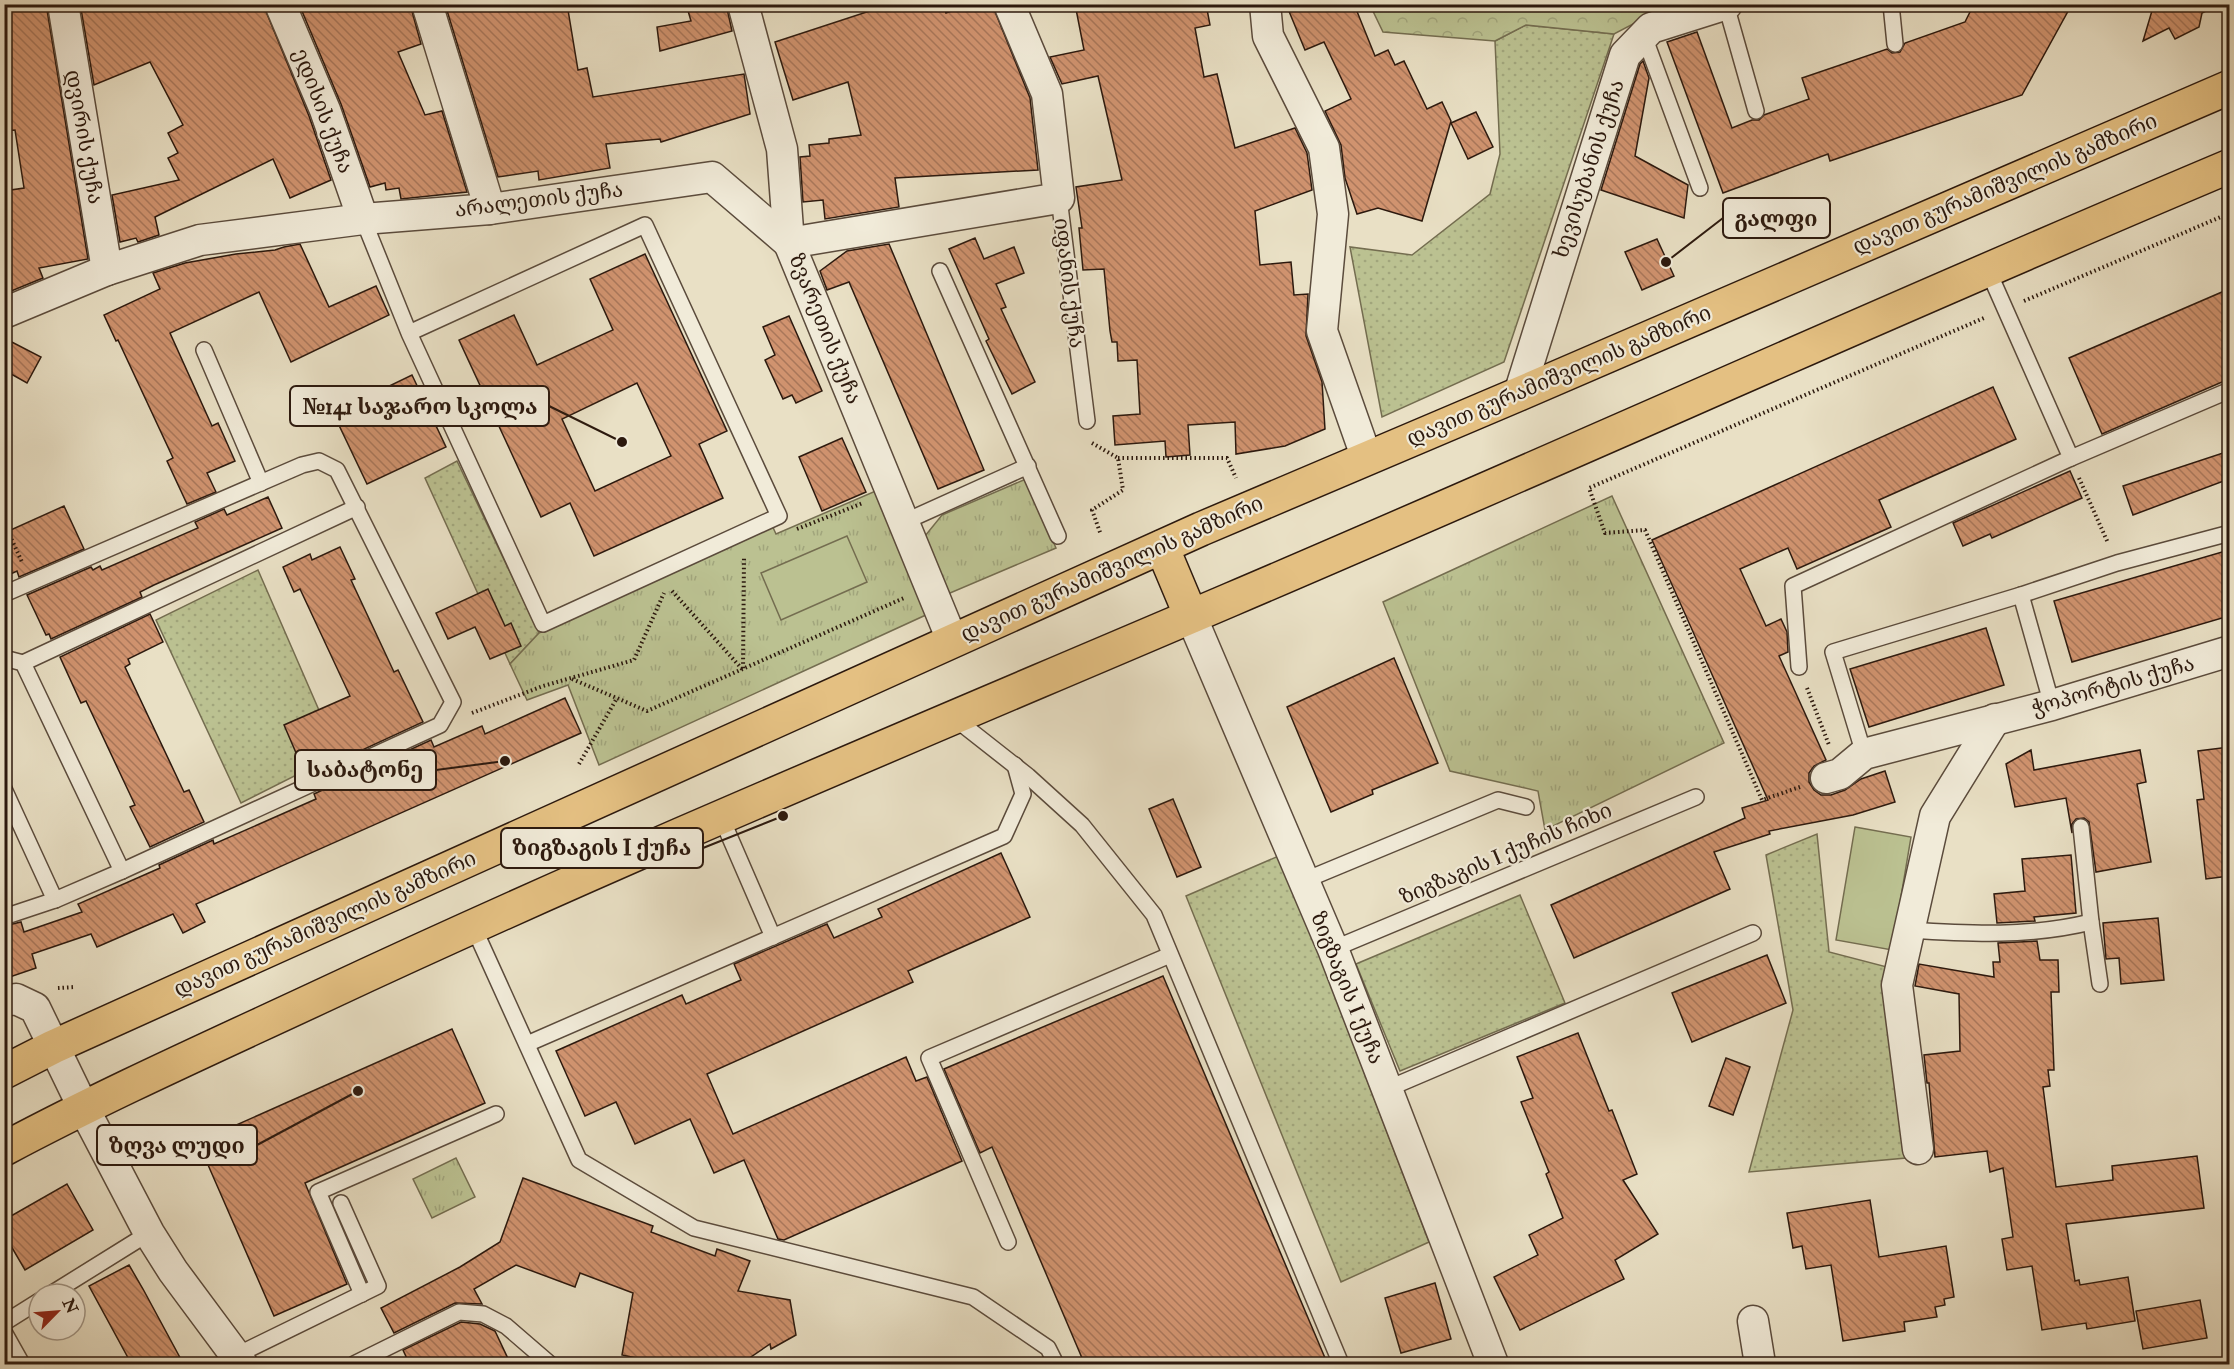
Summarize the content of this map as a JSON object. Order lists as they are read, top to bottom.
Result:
{
  "streets": {
    "main road": ["დავით გურამიშვილის გამზირი"],
    "street": [
      "ედისის ქუჩა",
      "დვირის ქუჩა",
      "ხევისუბანის ქუჩა",
      "არალეთის ქუჩა",
      "იფანის ქუჩა",
      "ზვარეთის ქუჩა",
      "ჭოპორტის ქუჩა",
      "ზიგზაგის I ქუჩა"
    ],
    "lane": ["ზიგზაგის I ქუჩის ჩიხი"]
  },
  "crossings": [
    ["ედისის ქუჩა", "არალეთის ქუჩა"],
    ["დვირის ქუჩა", "არალეთის ქუჩა"],
    ["ხევისუბანის ქუჩა", "დავით გურამიშვილის გამზირი"],
    ["დავით გურამიშვილის გამზირი", "ზვარეთის ქუჩა"],
    ["არალეთის ქუჩა", "ზვარეთის ქუჩა"],
    ["ზიგზაგის I ქუჩის ჩიხი", "ზიგზაგის I ქუჩა"]
  ],
  "places": [
    "გალფი",
    "№141 საჯარო სკოლა",
    "საბატონე",
    "ზიგზაგის I ქუჩა",
    "ზღვა ლუდი"
  ],
  "north": "top right"
}
